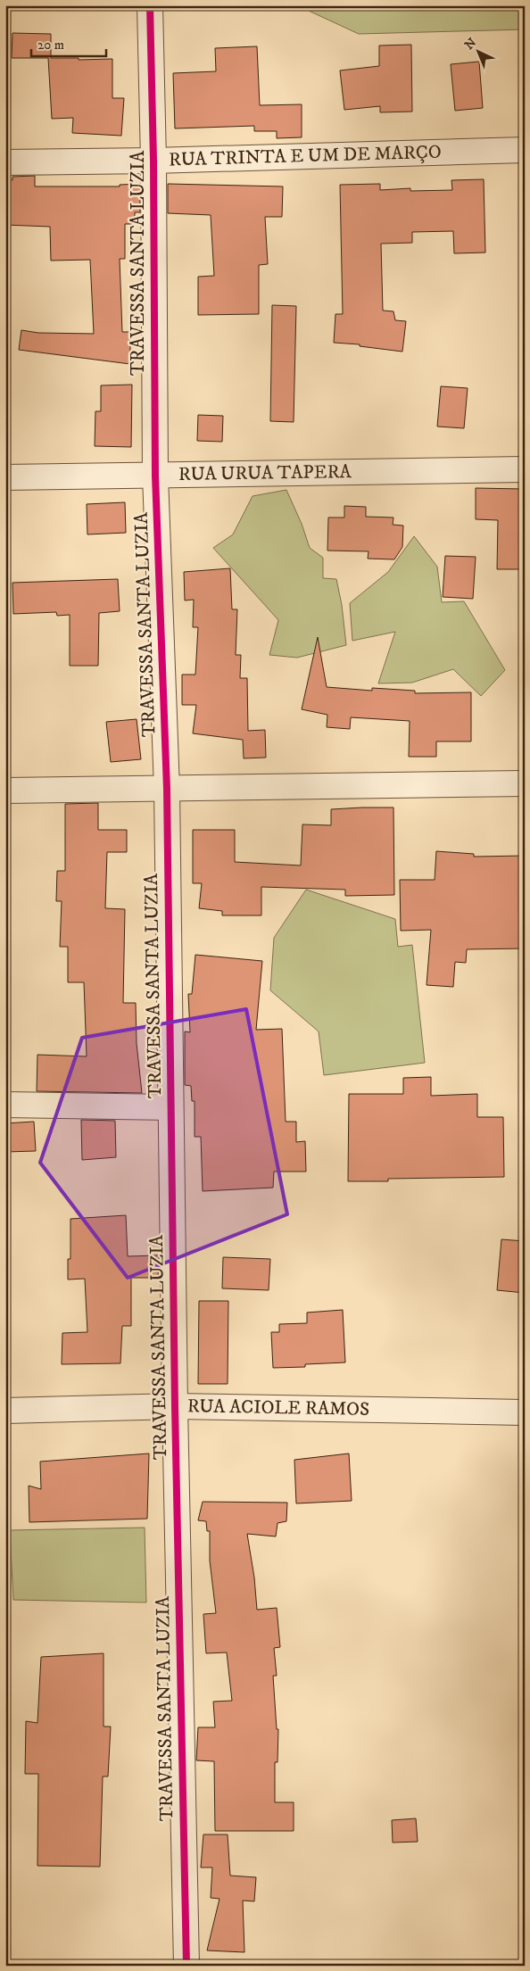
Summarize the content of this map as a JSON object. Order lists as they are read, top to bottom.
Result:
{
  "streets": {
    "street": [
      "RUA TRINTA E UM DE MARÇO",
      "TRAVESSA SANTA LUZIA",
      "RUA URUA TAPERA",
      "RUA ACIOLE RAMOS"
    ]
  },
  "crossings": [
    ["RUA TRINTA E UM DE MARÇO", "TRAVESSA SANTA LUZIA"],
    ["TRAVESSA SANTA LUZIA", "RUA URUA TAPERA"],
    ["TRAVESSA SANTA LUZIA", "RUA ACIOLE RAMOS"]
  ],
  "scale_bar": "20 m",
  "north": "top left"
}
